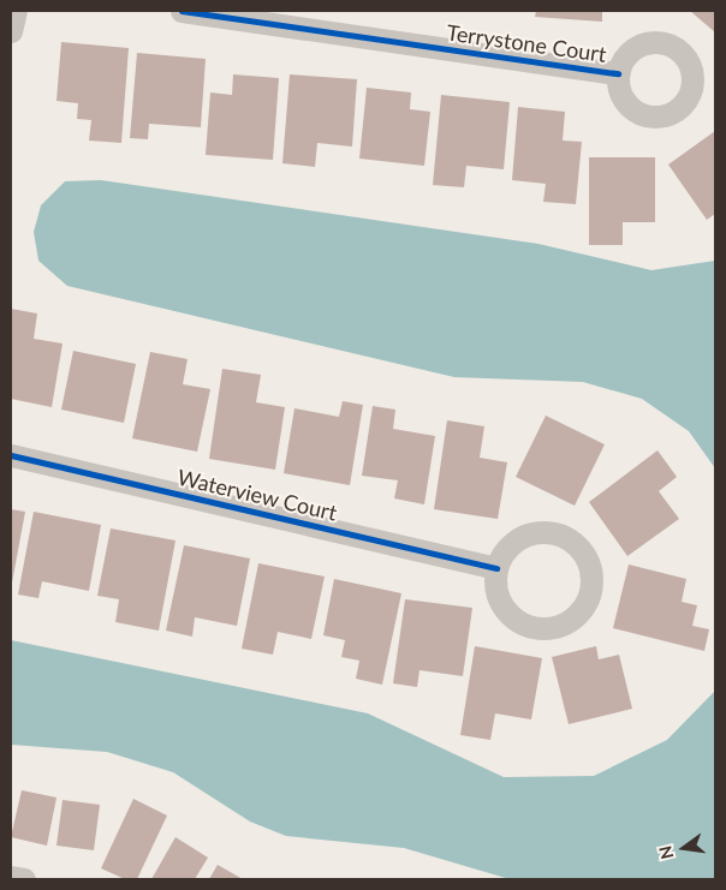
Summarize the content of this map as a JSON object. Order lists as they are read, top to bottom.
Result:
{
  "streets": {
    "street": ["Terrystone Court", "Waterview Court"]
  },
  "north": "left"
}
